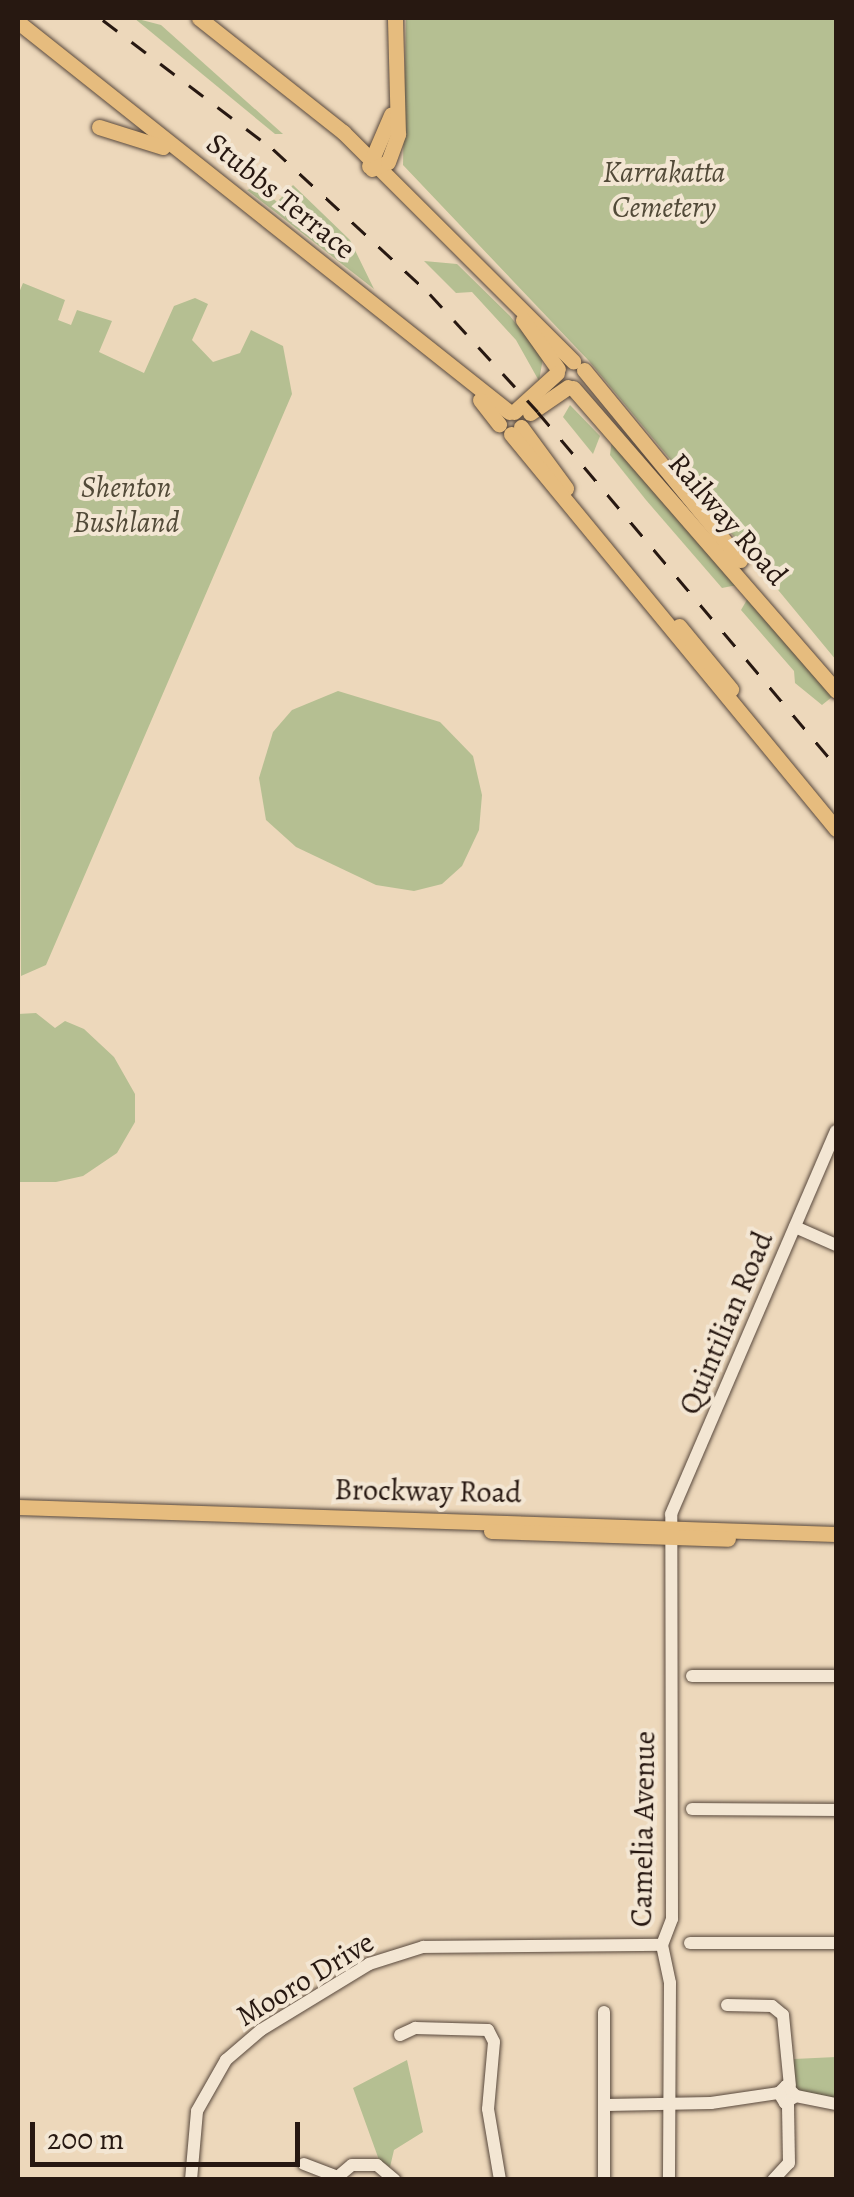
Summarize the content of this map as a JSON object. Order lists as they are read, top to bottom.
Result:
{
  "streets": {
    "main road": ["Stubbs Terrace", "Railway Road", "Brockway Road"],
    "street": ["Quintilian Road", "Camelia Avenue", "Mooro Drive"]
  },
  "crossings": [
    ["Quintilian Road", "Brockway Road"],
    ["Quintilian Road", "Camelia Avenue"],
    ["Brockway Road", "Camelia Avenue"],
    ["Camelia Avenue", "Mooro Drive"]
  ],
  "parks": ["Karrakatta Cemetery", "Shenton Bushland"],
  "scale_bar": "200 m"
}
